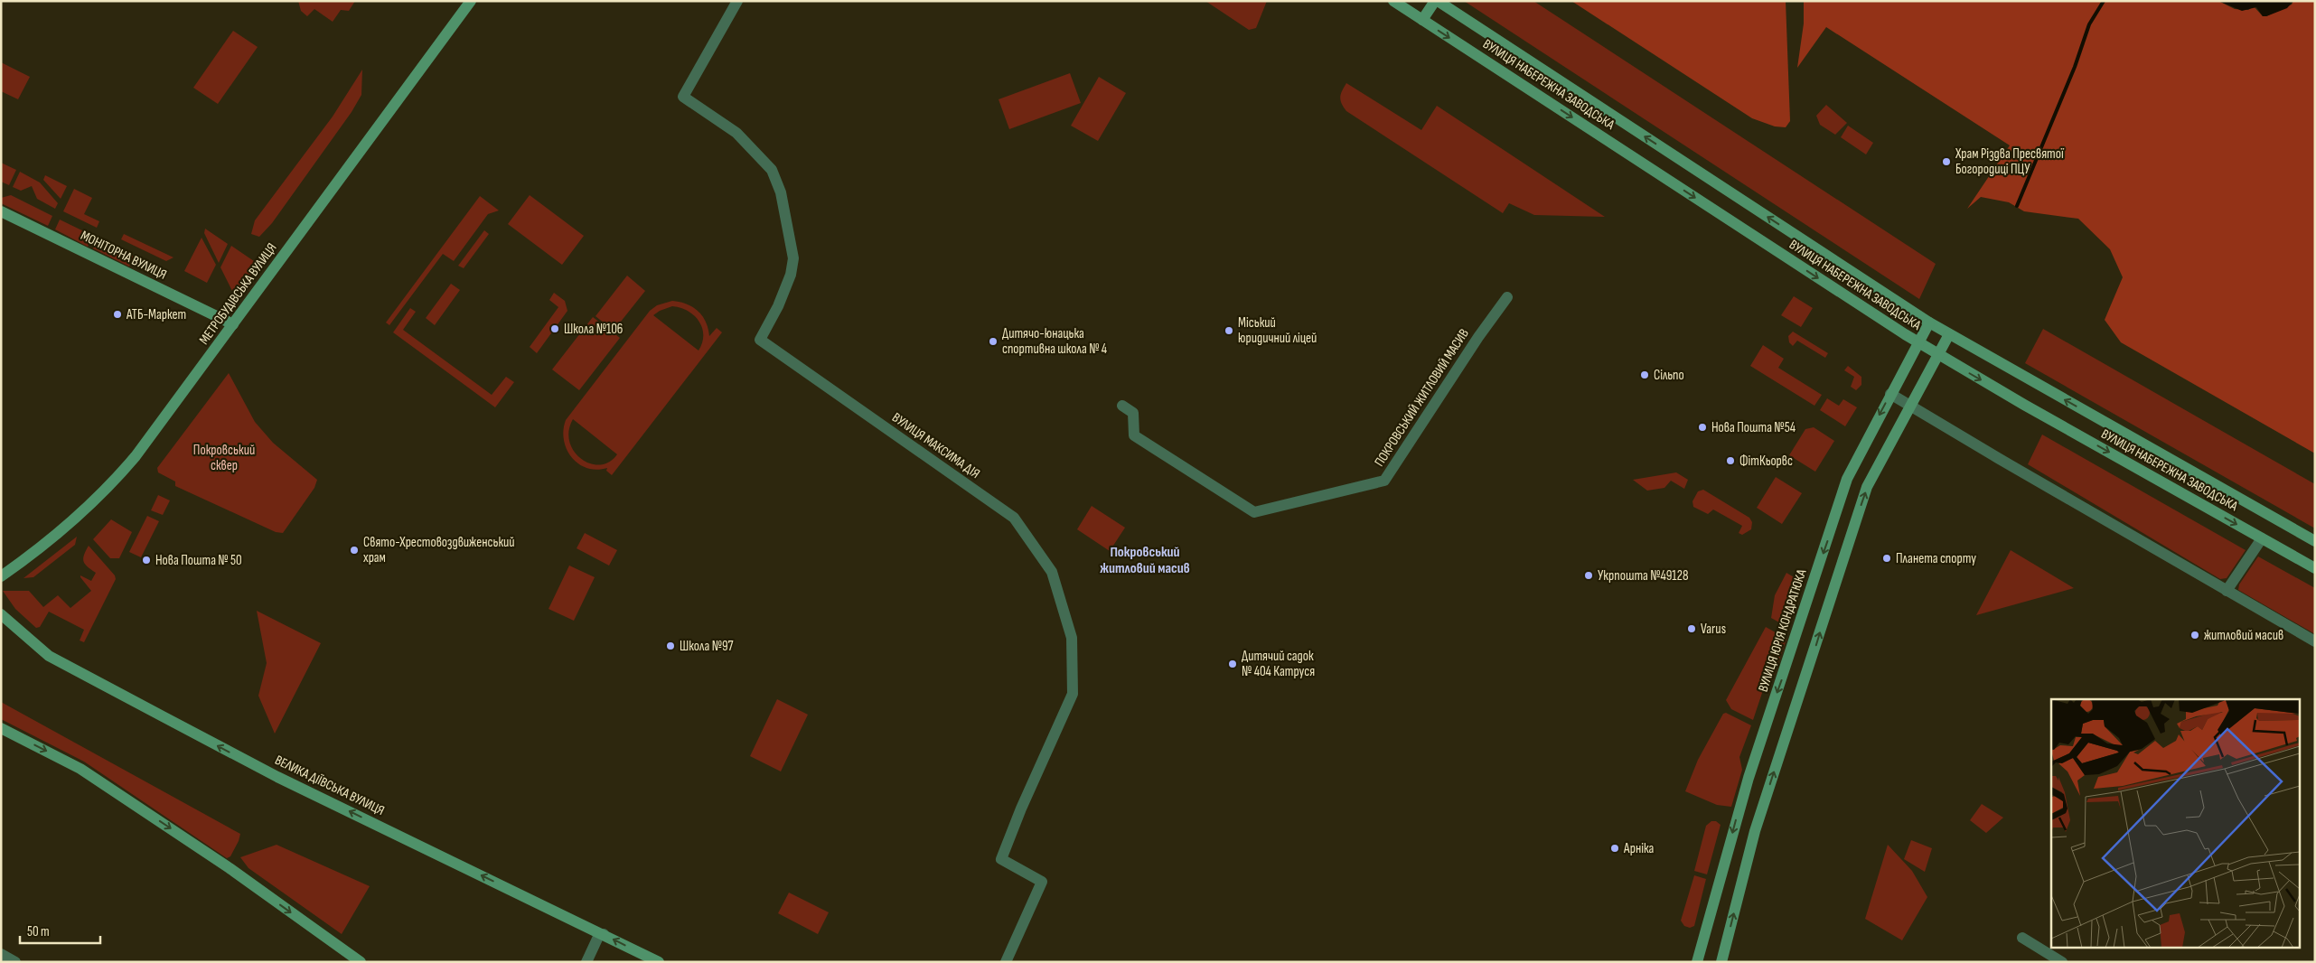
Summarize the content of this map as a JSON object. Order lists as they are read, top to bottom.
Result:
{
  "streets": {
    "main road": [
      "ВУЛИЦЯ НАБЕРЕЖНА ЗАВОДСЬКА",
      "МОНІТОРНА ВУЛИЦЯ",
      "МЕТРОБУДІВСЬКА ВУЛИЦЯ",
      "ВУЛИЦЯ ЮРІЯ КОНДРАТЮКА",
      "ВЕЛИКА ДІЇВСЬКА ВУЛИЦЯ"
    ],
    "street": ["ПОКРОВСЬКИЙ ЖИТЛОВИЙ МАСИВ", "ВУЛИЦЯ МАКСИМА ДІЯ"]
  },
  "crossings": [
    ["ВУЛИЦЯ НАБЕРЕЖНА ЗАВОДСЬКА", "ВУЛИЦЯ ЮРІЯ КОНДРАТЮКА"],
    ["МОНІТОРНА ВУЛИЦЯ", "МЕТРОБУДІВСЬКА ВУЛИЦЯ"]
  ],
  "districts": ["Покровський житловий масив"],
  "parks": ["Покровський сквер"],
  "places": [
    "Храм Різдва Пресвятої Богородиці ПЦУ",
    "АТБ-Маркет",
    "Школа №106",
    "Міський юридичний ліцей",
    "Дитячо-юнацька спортивна школа № 4",
    "Сільпо",
    "Нова Пошта №54",
    "ФiтКьорвс",
    "Свято-Хрестовоздвиженський храм",
    "Планета спорту",
    "Нова Пошта № 50",
    "Укрпошта №49128",
    "Varus",
    "житловий масив",
    "Школа №97",
    "Дитячий садок № 404 Катруся",
    "Арніка"
  ],
  "scale_bar": "50 m"
}
